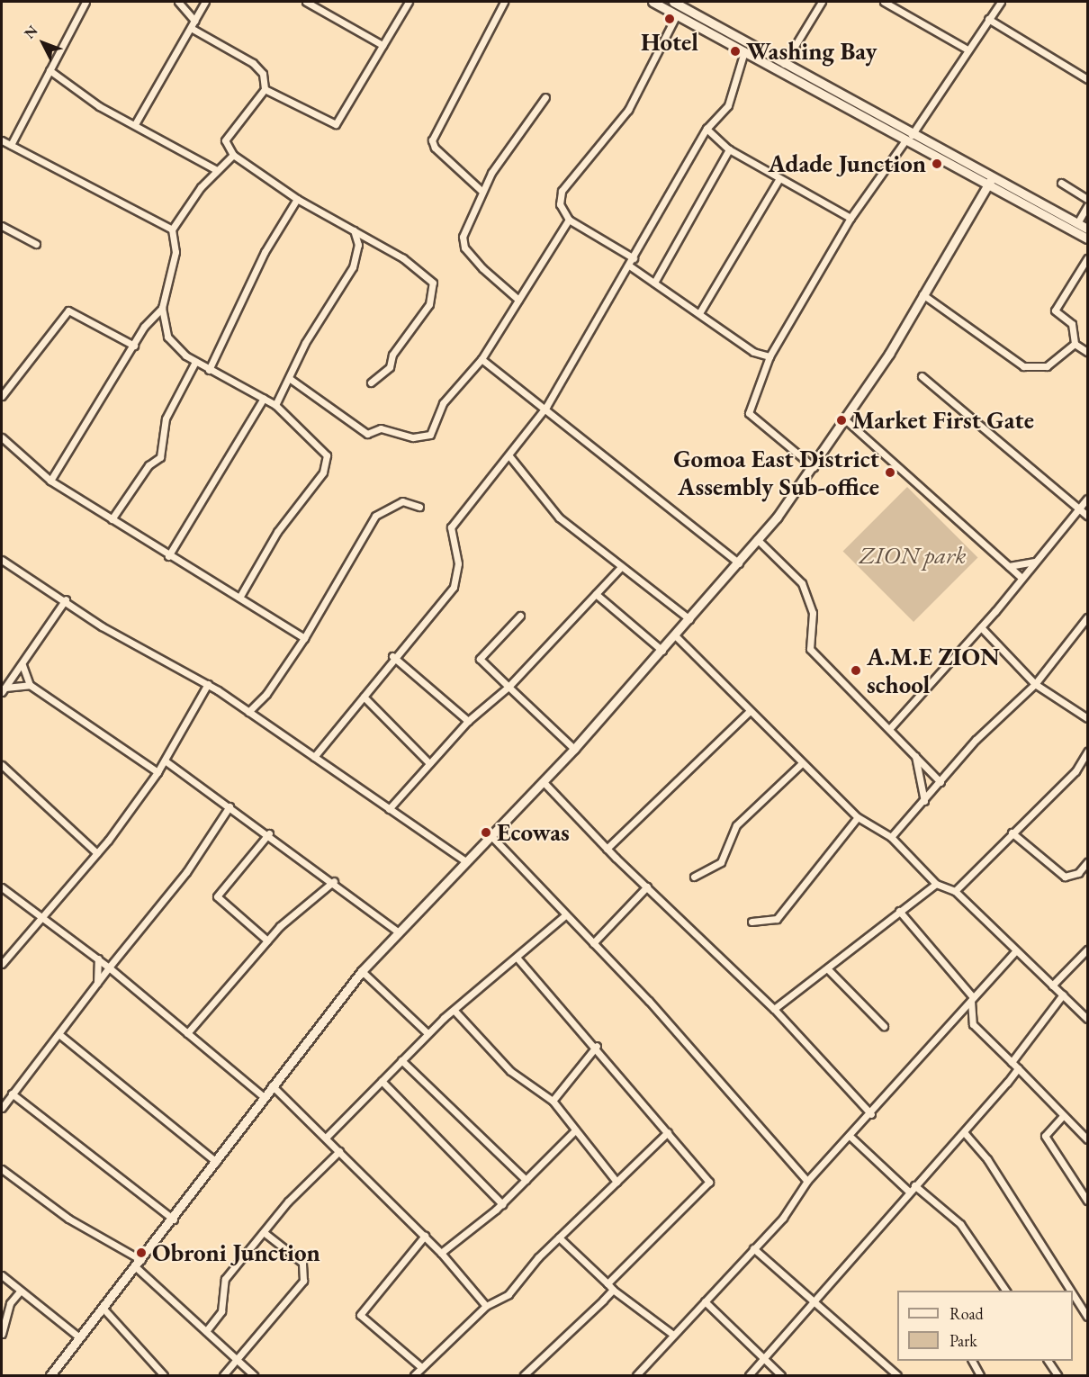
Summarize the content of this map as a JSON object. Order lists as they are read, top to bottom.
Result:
{
  "parks": ["ZION park"],
  "places": [
    "Hotel",
    "Washing Bay",
    "Adade Junction",
    "Market First Gate",
    "Gomoa East District Assembly Sub-office",
    "A.M.E ZION school",
    "Ecowas",
    "Obroni Junction"
  ],
  "legend": ["Road", "Park"],
  "north": "top left"
}
